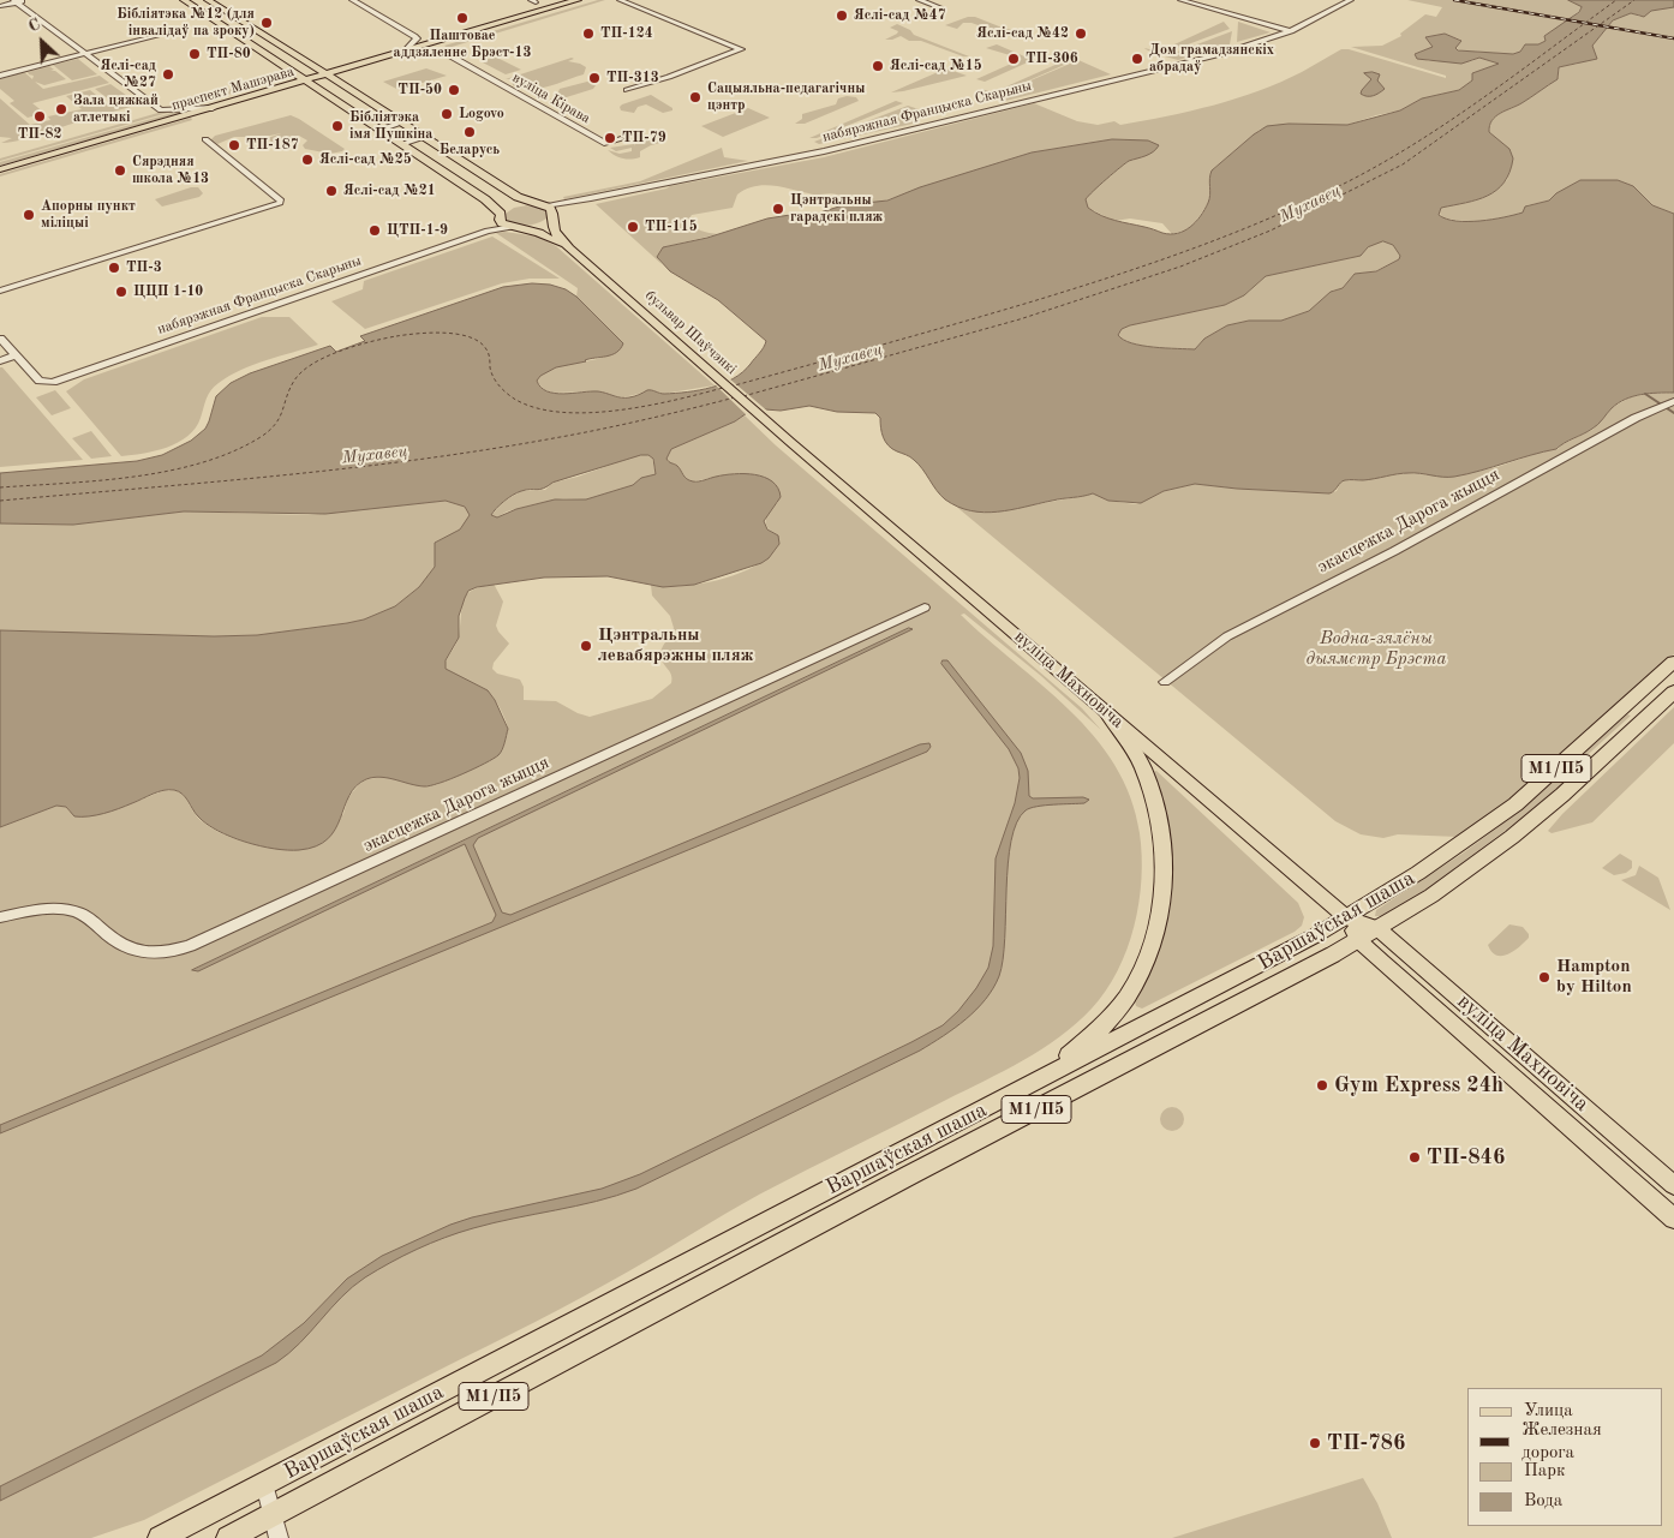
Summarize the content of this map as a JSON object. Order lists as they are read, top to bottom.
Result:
{
  "streets": {
    "highway": ["М1/П5", "Варшаўская шаша"],
    "main road": ["праспект Машэрава", "бульвар Шаўчэнкі", "вуліца Махновіча"],
    "street": ["вуліца Кірава", "набярэжная Францыска Скарыны", "экасцежка Дарога жыцця"]
  },
  "crossings": [
    ["праспект Машэрава", "вуліца Кірава"],
    ["праспект Машэрава", "бульвар Шаўчэнкі"],
    ["набярэжная Францыска Скарыны", "бульвар Шаўчэнкі"],
    ["бульвар Шаўчэнкі", "вуліца Махновіча"],
    ["вуліца Махновіча", "Варшаўская шаша"]
  ],
  "water": ["Мухавец"],
  "parks": ["Водна-зялёны дыяметр Брэста"],
  "places": [
    "Яслі-сад №47",
    "Паштовае аддзяленне Брэст-13",
    "Бібліятэка №12 (для інвалідаў па зроку)",
    "ТП-124",
    "Яслі-сад №42",
    "ТП-80",
    "ТП-306",
    "Дом грамадзянскіх абрадаў",
    "Яслі-сад №15",
    "Яслі-сад №27",
    "ТП-313",
    "ТП-50",
    "Сацыяльна-педагагічны цэнтр",
    "Зала цяжкай атлетыкі",
    "Logovo",
    "ТП-82",
    "Бібліятэка імя Пушкіна",
    "Беларусь",
    "ТП-79",
    "ТП-187",
    "Яслі-сад №25",
    "Сярэдняя школа №13",
    "Яслі-сад №21",
    "Цэнтральны гарадскі пляж",
    "Апорны пункт міліцыі",
    "ТП-115",
    "ЦТП-1-9",
    "ТП-3",
    "ЦЦП 1-10",
    "Цэнтральны левабярэжны пляж",
    "Hampton by Hilton",
    "Gym Express 24h",
    "ТП-846",
    "ТП-786"
  ],
  "legend": [
    "Улица",
    "Железная дорога",
    "Парк",
    "Вода"
  ],
  "north": "top left"
}
